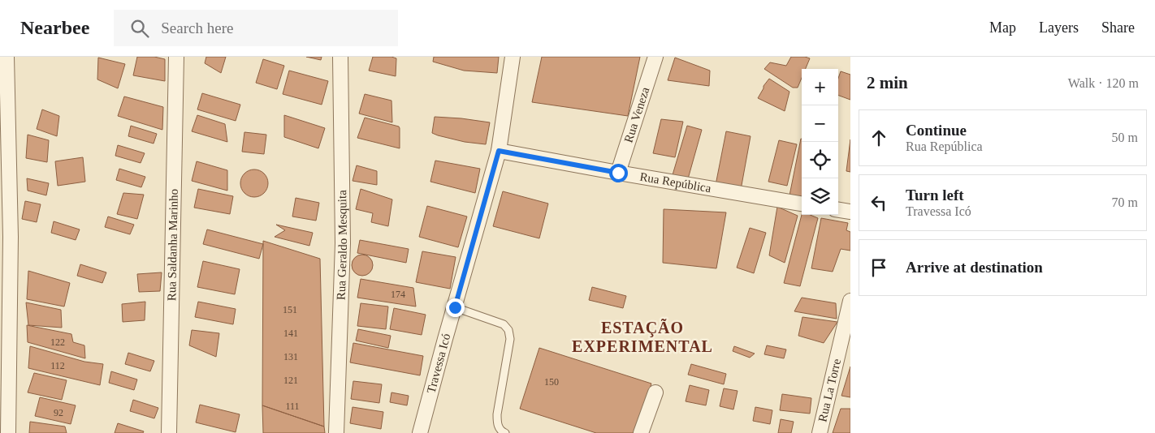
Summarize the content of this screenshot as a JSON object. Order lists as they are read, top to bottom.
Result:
{
  "streets": {
    "street": [
      "Rua Veneza",
      "Rua República",
      "Rua Saldanha Marinho",
      "Rua Geraldo Mesquita",
      "Travessa Icó",
      "Rua La Torre"
    ]
  },
  "crossings": [
    ["Rua Veneza", "Rua República"],
    ["Rua República", "Travessa Icó"]
  ],
  "districts": ["ESTAÇÃO EXPERIMENTAL"],
  "house_numbers": [
    "174",
    "151",
    "141",
    "122",
    "131",
    "112",
    "121",
    "150",
    "111",
    "92"
  ],
  "page": {
    "header": "Nearbee",
    "search": "Search here",
    "nav": ["Map", "Layers", "Share"],
    "heading": ["2 min", "Walk · 120 m"],
    "map_buttons": ["+", "−"],
    "list": [
      ["Continue", "Rua República", "50 m"],
      ["Turn left", "Travessa Icó", "70 m"],
      "Arrive at destination"
    ]
  }
}
